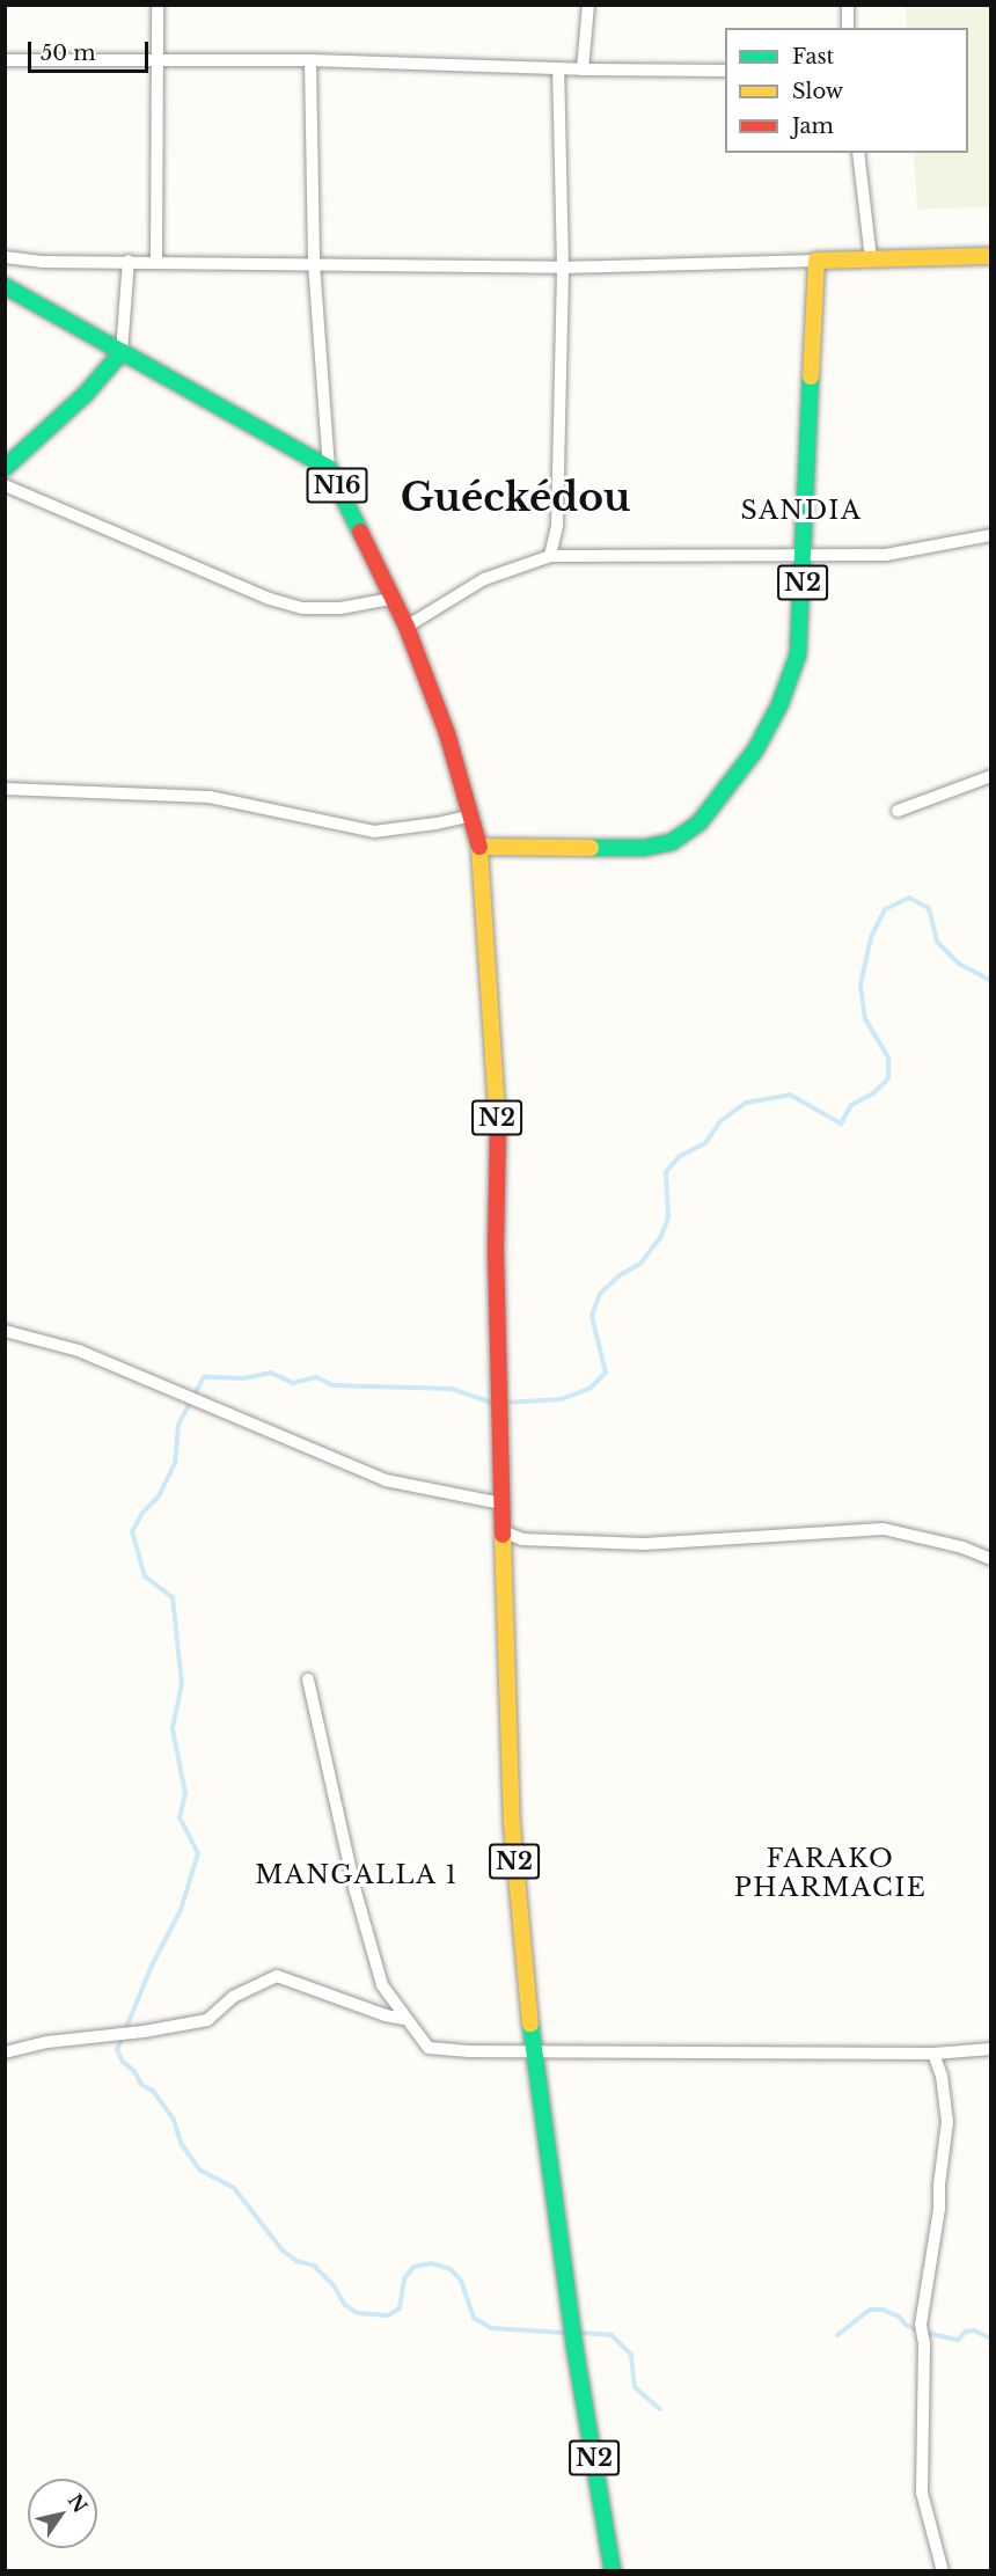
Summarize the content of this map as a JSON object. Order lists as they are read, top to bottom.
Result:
{
  "streets": {
    "main road": ["N16", "N2"]
  },
  "crossings": [
    ["N16", "N2"]
  ],
  "districts": [
    "Guéckédou",
    "SANDIA",
    "FARAKO PHARMACIE",
    "MANGALLA 1"
  ],
  "legend": ["Fast", "Slow", "Jam"],
  "scale_bar": "50 m",
  "north": "top right"
}
